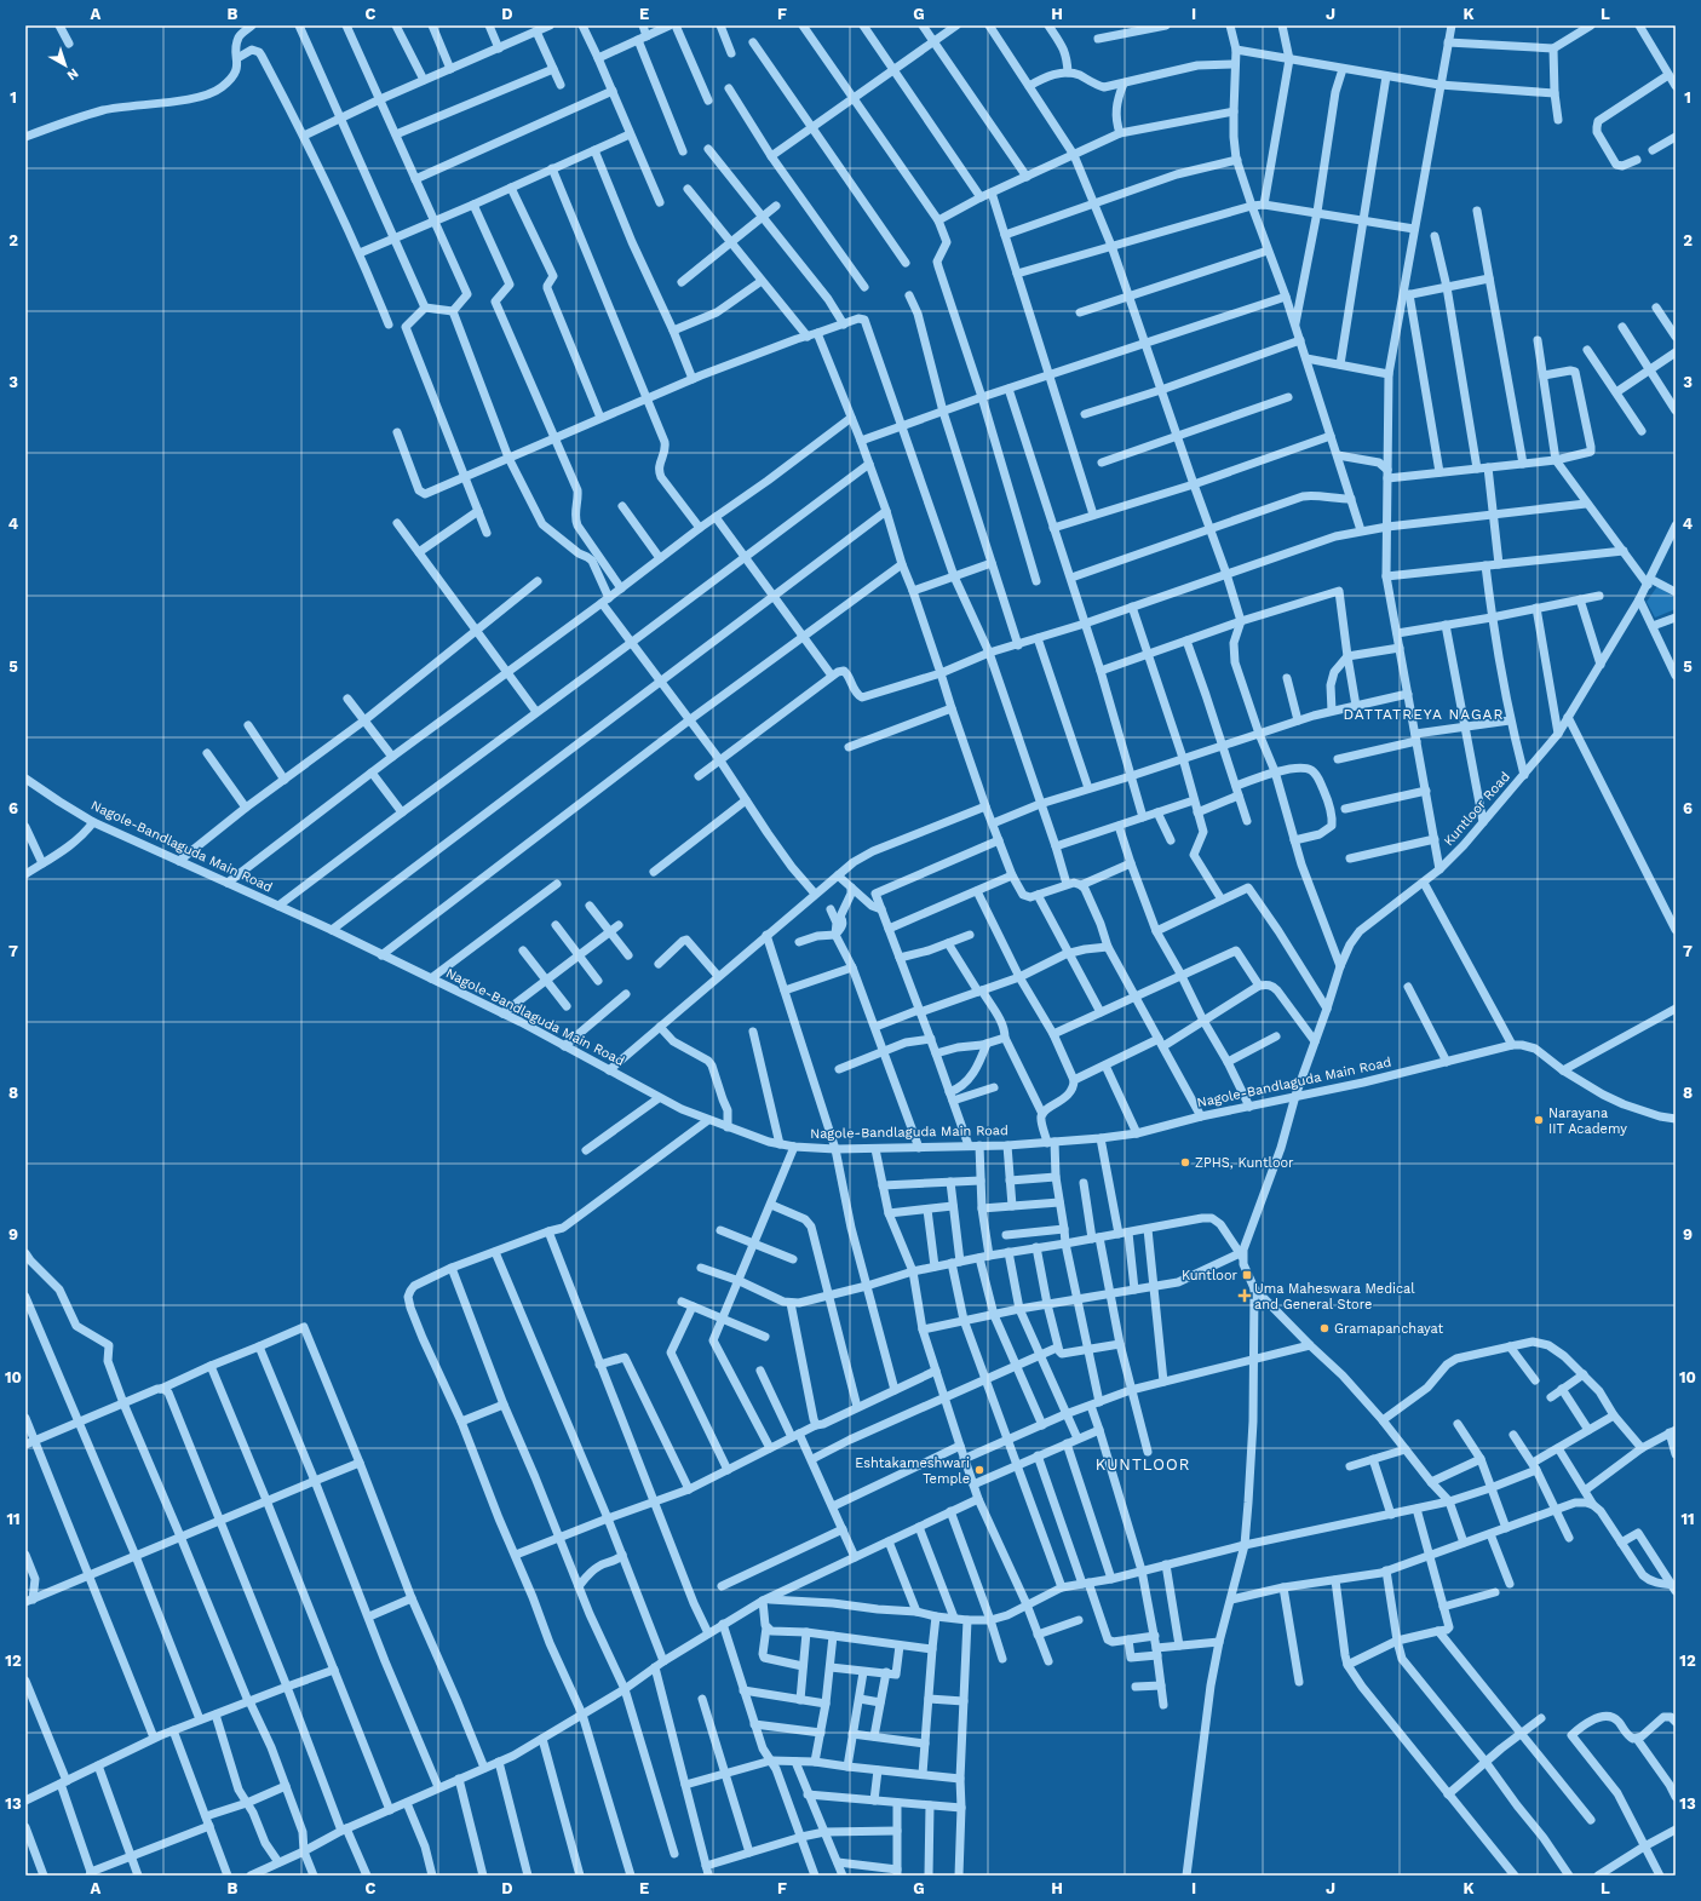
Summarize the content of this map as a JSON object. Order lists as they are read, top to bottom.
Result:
{
  "streets": {
    "street": ["Kuntloor Road", "Nagole-Bandlaguda Main Road"]
  },
  "crossings": [
    ["Kuntloor Road", "Nagole-Bandlaguda Main Road"]
  ],
  "districts": ["DATTATREYA NAGAR", "KUNTLOOR"],
  "places": {
    "other": [
      "Narayana IIT Academy",
      "ZPHS, Kuntloor",
      "Gramapanchayat",
      "Eshtakameshwari Temple"
    ],
    "transit": ["Kuntloor"],
    "health": ["Uma Maheswara Medical and General Store"]
  },
  "north": "bottom right",
  "grid": {
    "columns": [
      "A",
      "B",
      "C",
      "D",
      "E",
      "F",
      "G",
      "H",
      "I",
      "J",
      "K",
      "L"
    ],
    "rows": [
      "1",
      "2",
      "3",
      "4",
      "5",
      "6",
      "7",
      "8",
      "9",
      "10",
      "11",
      "12",
      "13"
    ]
  }
}
